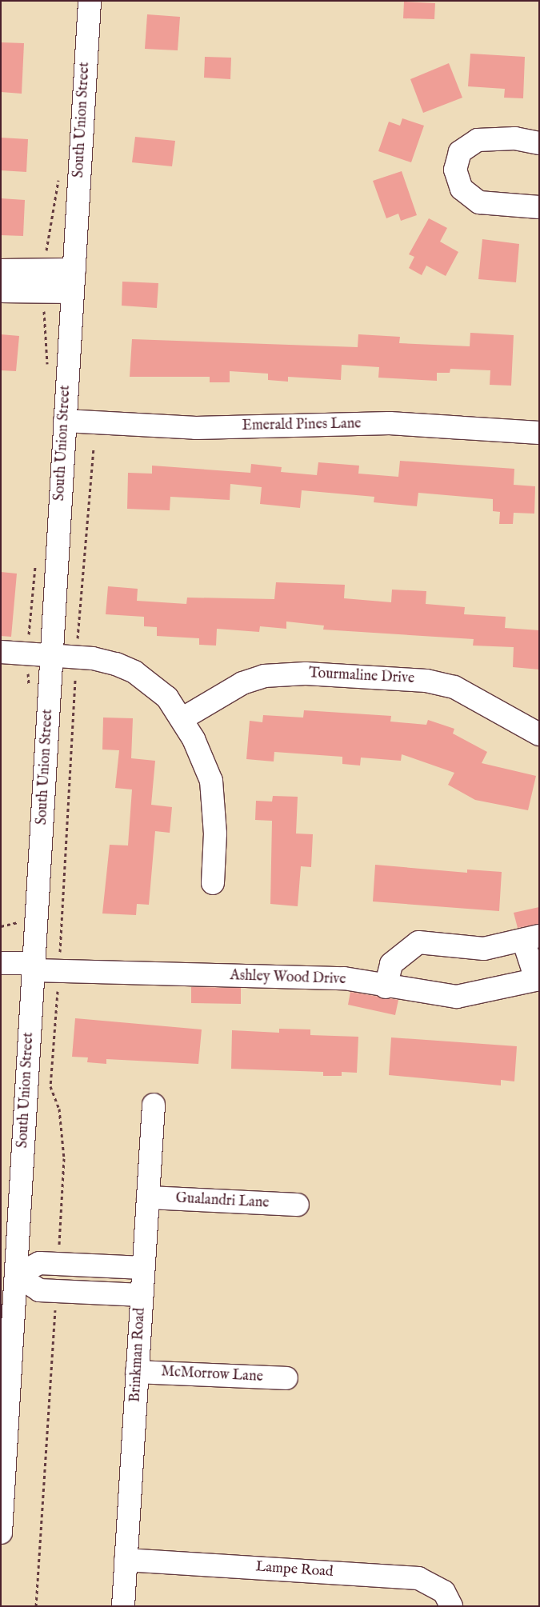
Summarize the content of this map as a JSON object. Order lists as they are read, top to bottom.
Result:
{
  "streets": {
    "street": [
      "South Union Street",
      "Emerald Pines Lane",
      "Tourmaline Drive",
      "Ashley Wood Drive",
      "Gualandri Lane",
      "Brinkman Road",
      "McMorrow Lane",
      "Lampe Road"
    ]
  },
  "crossings": [
    ["South Union Street", "Emerald Pines Lane"],
    ["South Union Street", "Ashley Wood Drive"],
    ["Gualandri Lane", "Brinkman Road"],
    ["Brinkman Road", "McMorrow Lane"],
    ["Brinkman Road", "Lampe Road"]
  ]
}
